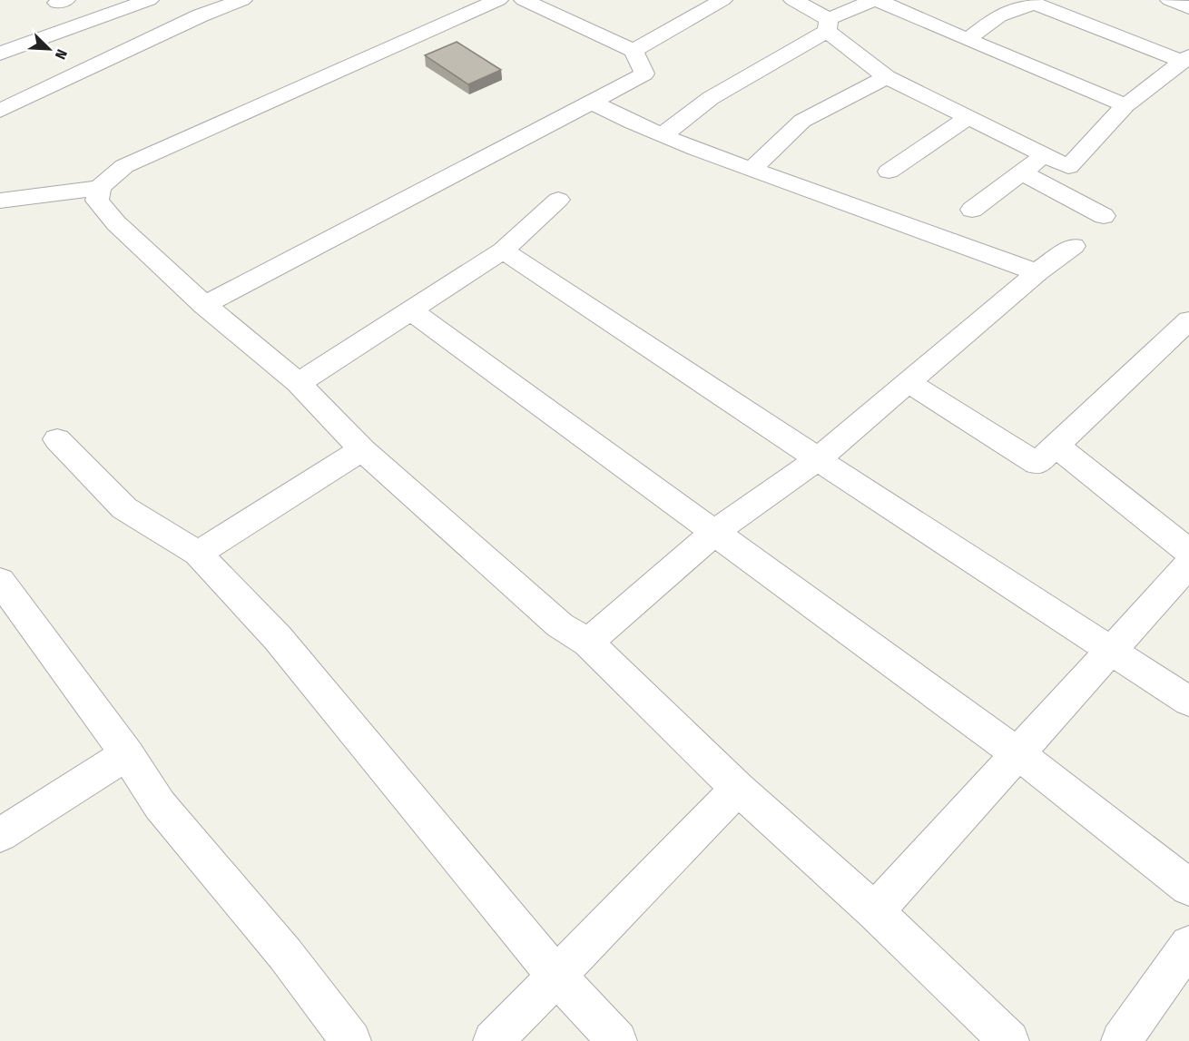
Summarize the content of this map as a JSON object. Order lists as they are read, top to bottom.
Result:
{
  "north": "bottom right"
}
